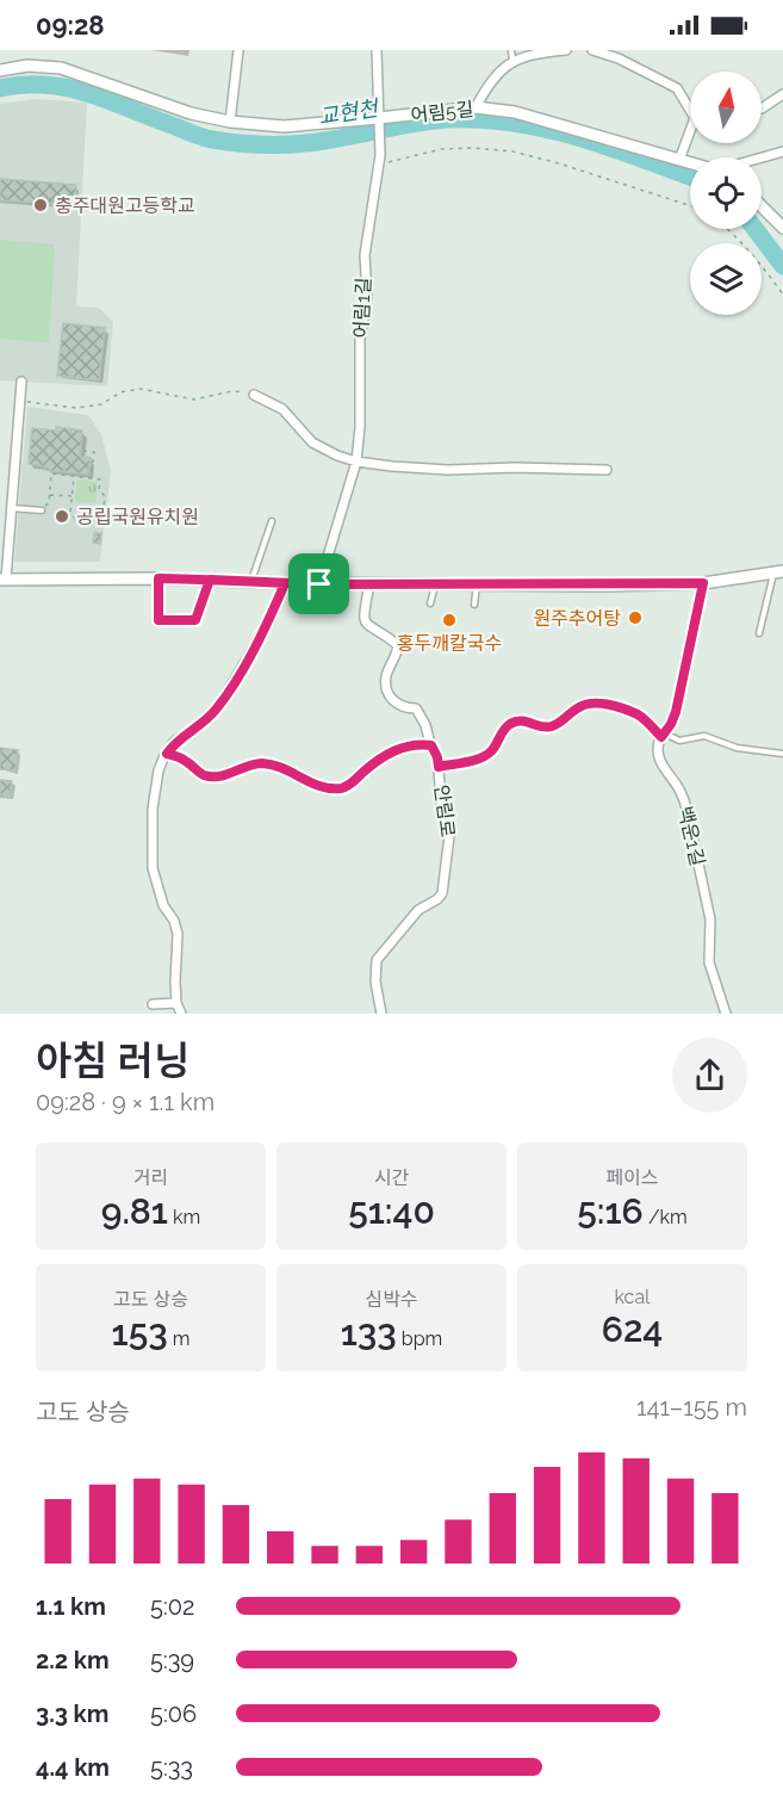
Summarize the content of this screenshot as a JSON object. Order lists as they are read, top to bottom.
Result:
{
  "streets": {
    "street": [
      "어림5길",
      "어림1길",
      "안림로",
      "백운1길"
    ]
  },
  "crossings": [
    ["어림5길", "어림1길"]
  ],
  "water": ["교현천"],
  "places": [
    "충주대원고등학교",
    "공립국원유치원",
    "원주추어탕",
    "홍두깨칼국수"
  ],
  "north": "top",
  "page": {
    "status": "09:28",
    "heading": ["아침 러닝", "09:28 · 9 × 1.1 km"],
    "stats": [
      ["거리", "9.81 km"],
      ["시간", "51:40"],
      ["페이스", "5:16 /km"],
      ["고도 상승", "153 m"],
      ["심박수", "133 bpm"],
      ["kcal", "624"]
    ],
    "chart": ["고도 상승", "141–155 m"],
    "list": [
      {
        "name": "1.1 km",
        "note": "5:02"
      },
      {
        "name": "2.2 km",
        "note": "5:39"
      },
      {
        "name": "3.3 km",
        "note": "5:06"
      },
      {
        "name": "4.4 km",
        "note": "5:33"
      }
    ]
  }
}
